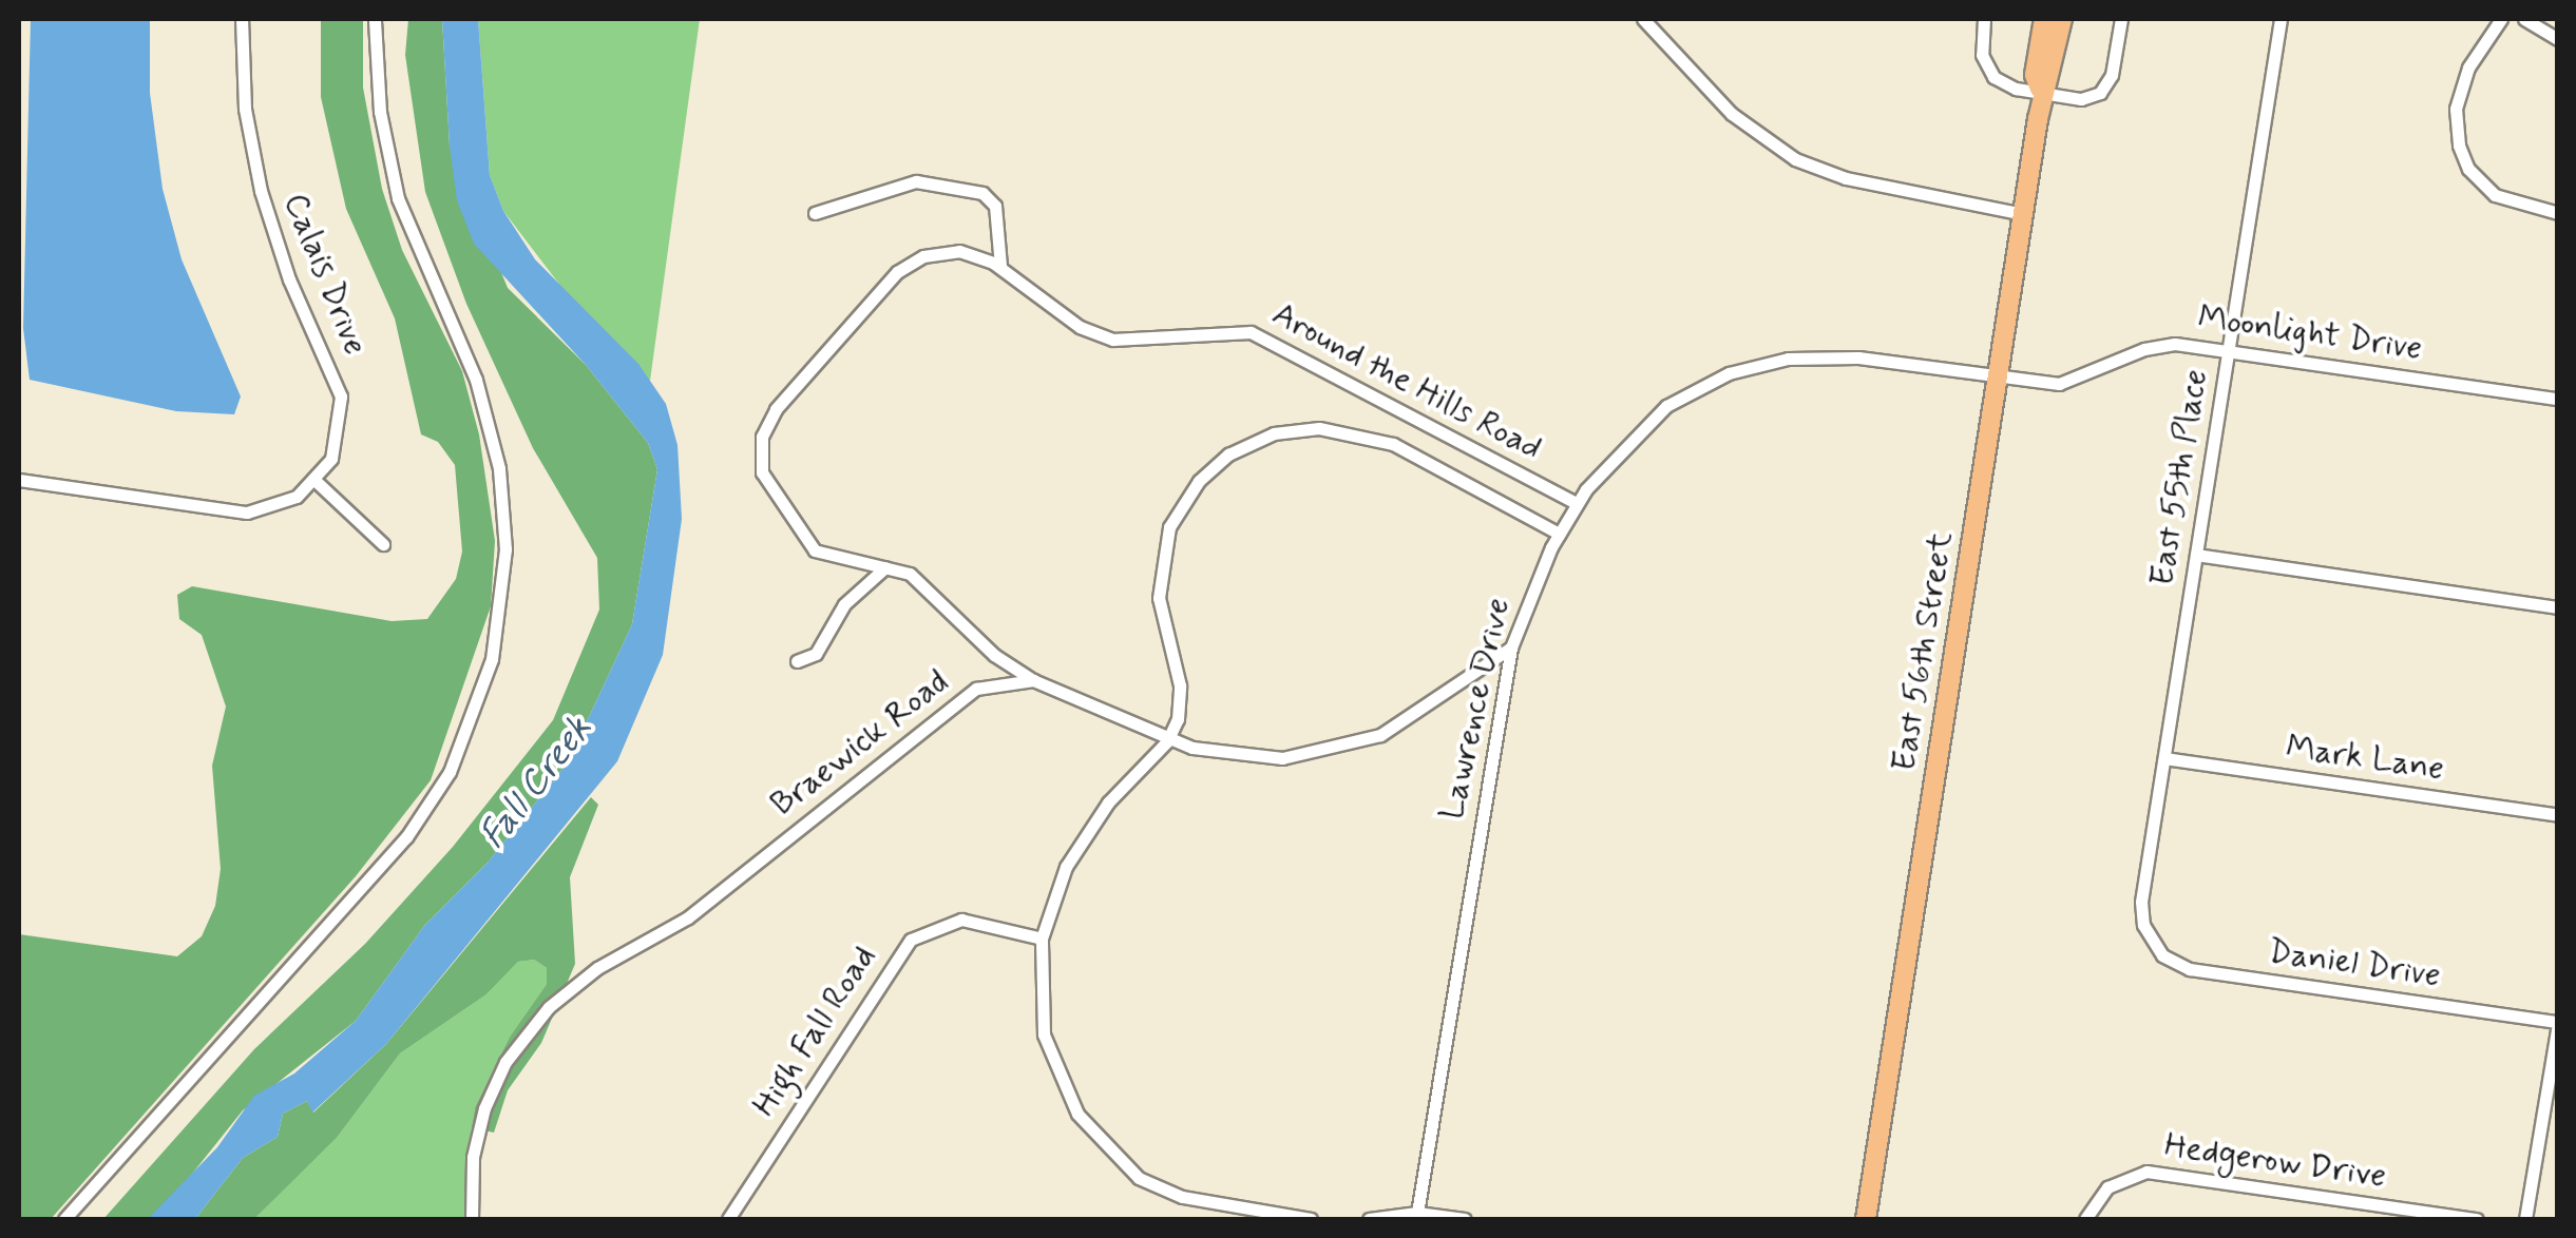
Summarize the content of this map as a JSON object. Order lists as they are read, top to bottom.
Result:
{
  "streets": {
    "main road": ["East 56th Street"],
    "street": [
      "Calais Drive",
      "Moonlight Drive",
      "Around the Hills Road",
      "East 55th Place",
      "Lawrence Drive",
      "Braewick Road",
      "Mark Lane",
      "Daniel Drive",
      "High Fall Road",
      "Hedgerow Drive"
    ]
  },
  "crossings": [
    ["Moonlight Drive", "East 55th Place"],
    ["Moonlight Drive", "East 56th Street"],
    ["Moonlight Drive", "Lawrence Drive"],
    ["Around the Hills Road", "Lawrence Drive"],
    ["Around the Hills Road", "Braewick Road"],
    ["East 55th Place", "Mark Lane"],
    ["East 55th Place", "Daniel Drive"],
    ["East 56th Street", "Lawrence Drive"]
  ],
  "water": ["Fall Creek"]
}
